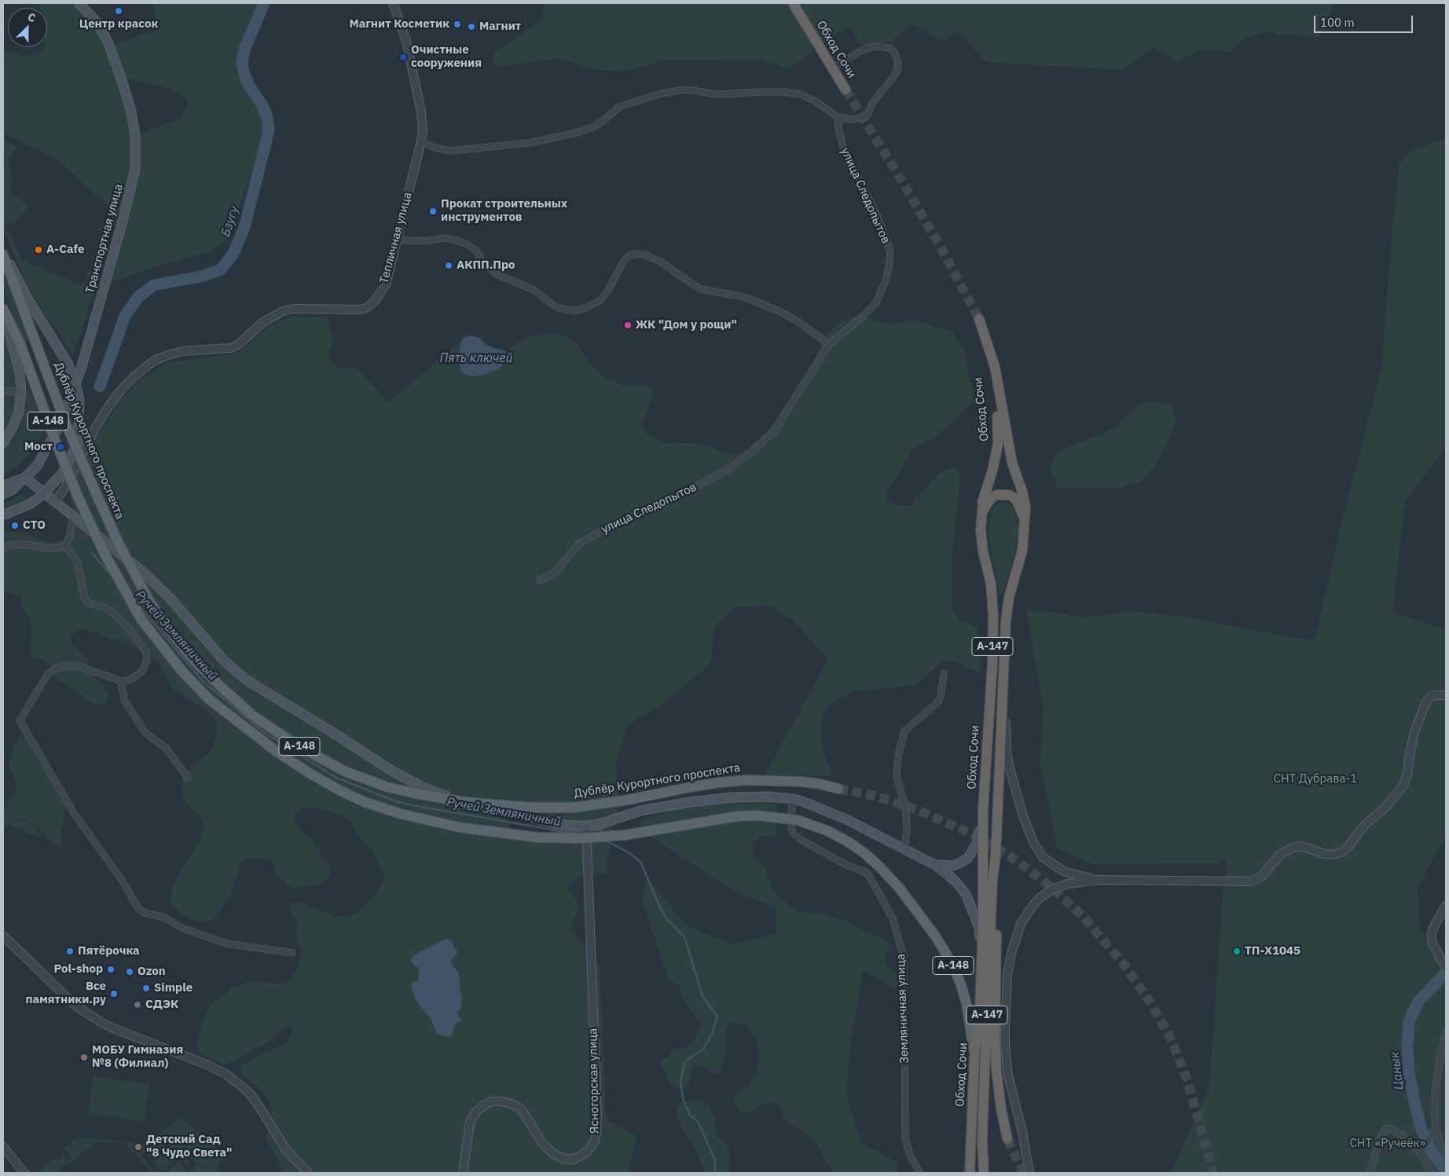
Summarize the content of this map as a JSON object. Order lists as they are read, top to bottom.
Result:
{
  "streets": {
    "highway": ["Обход Сочи", "А-147"],
    "main road": ["Транспортная улица", "А-148", "Дублёр Курортного проспекта"],
    "street": [
      "улица Следопытов",
      "Тепличная улица",
      "Земляничная улица",
      "Ясногорская улица"
    ]
  },
  "crossings": [
    ["Обход Сочи", "А-148"],
    ["Обход Сочи", "А-147"],
    ["А-148", "Дублёр Курортного проспекта"]
  ],
  "water": [
    "Бзугу",
    "Пять ключей",
    "Ручей Земляничный",
    "Цанык"
  ],
  "parks": ["СНТ Дубрава-1", "СНТ «Ручеёк»"],
  "places": [
    "Центр красок",
    "Магнит Косметик",
    "Магнит",
    "Очистные сооружения",
    "Прокат строительных инструментов",
    "A-Cafe",
    "АКПП.Про",
    "ЖК \"Дом у рощи\"",
    "Мост",
    "СТО",
    "Пятёрочка",
    "ТП-Х1045",
    "Pol-shop",
    "Ozon",
    "Simple",
    "Все памятники.ру",
    "СДЭК",
    "МОБУ Гимназия №8 (Филиал)",
    "Детский Сад \"8 Чудо Света\""
  ],
  "scale_bar": "100 m",
  "north": "top right"
}
